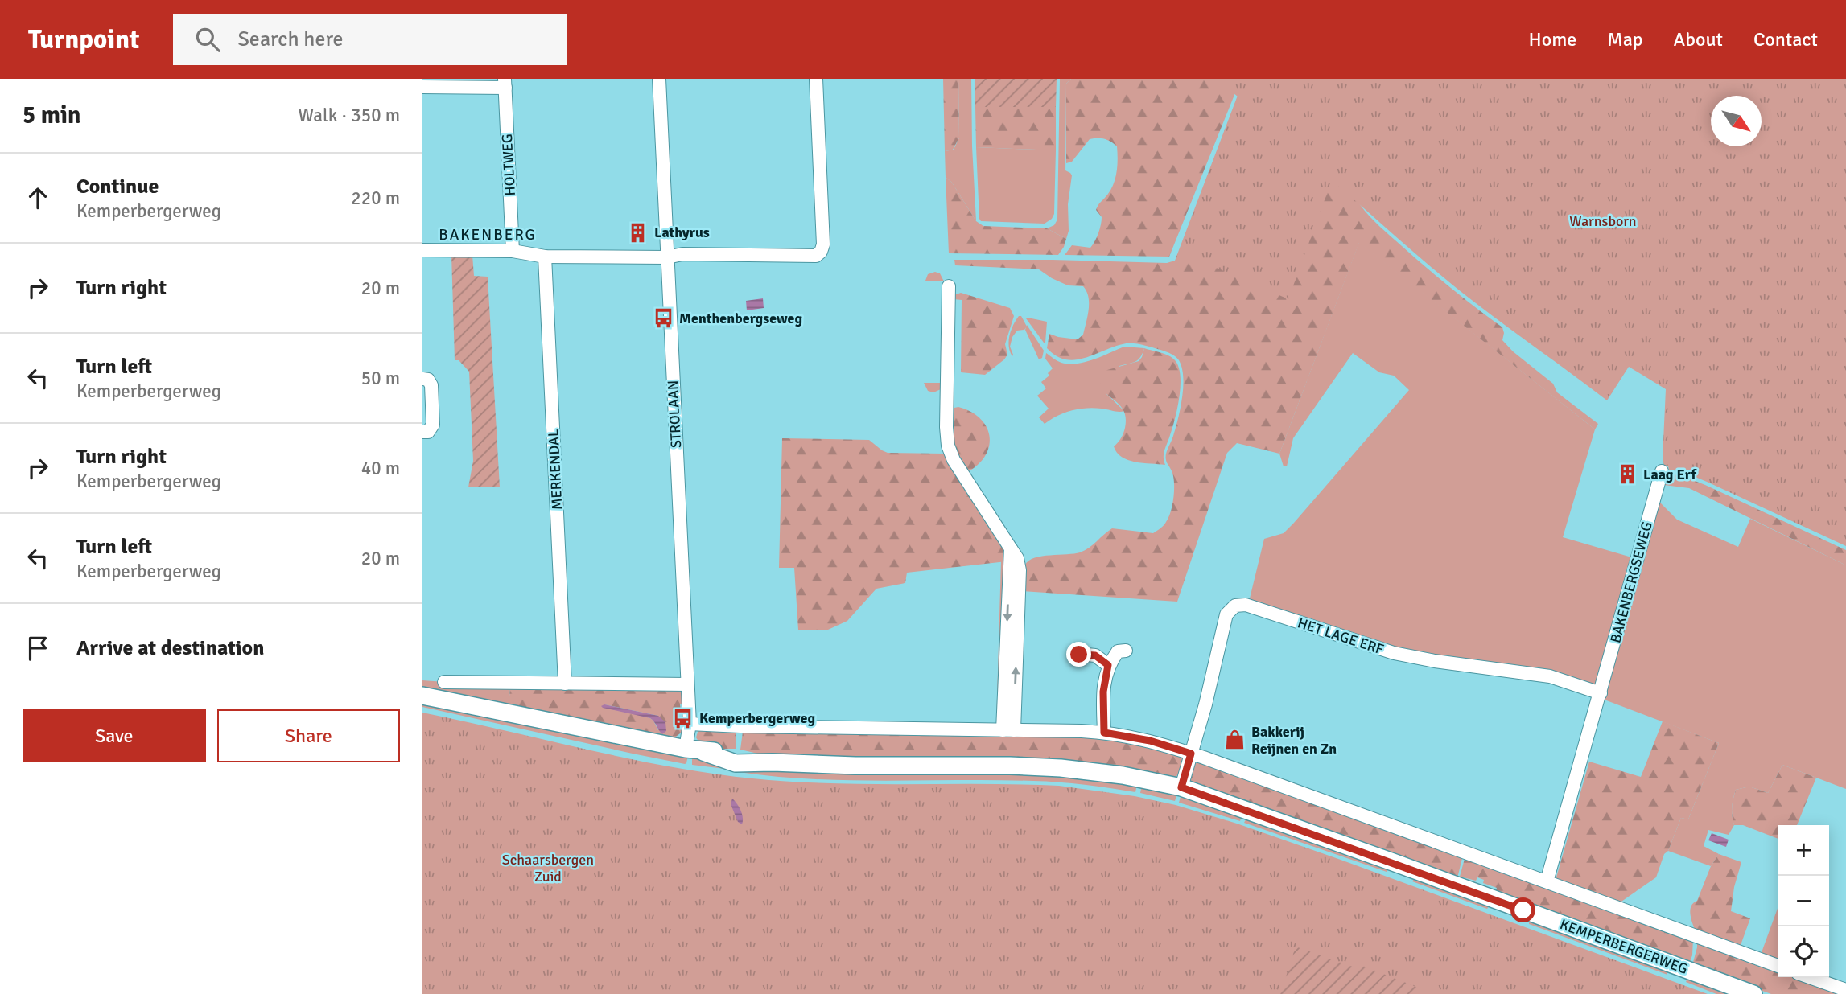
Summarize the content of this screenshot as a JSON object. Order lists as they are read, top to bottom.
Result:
{
  "streets": {
    "main road": ["KEMPERBERGERWEG"],
    "street": [
      "HOLTWEG",
      "STROLAAN",
      "MERKENDAL",
      "BAKENBERGSEWEG",
      "HET LAGE ERF"
    ]
  },
  "crossings": [
    ["STROLAAN", "KEMPERBERGERWEG"],
    ["BAKENBERGSEWEG", "HET LAGE ERF"]
  ],
  "districts": ["BAKENBERG"],
  "parks": ["Warnsborn", "Schaarsbergen Zuid"],
  "places": {
    "building": ["Lathyrus", "Laag Erf"],
    "bus stop": ["Menthenbergseweg", "Kemperbergerweg"],
    "shop": ["Bakkerij Reijnen en Zn"]
  },
  "north": "bottom right",
  "page": {
    "header": "Turnpoint",
    "search": "Search here",
    "nav": [
      "Home",
      "Map",
      "About",
      "Contact"
    ],
    "heading": ["5 min", "Walk · 350 m"],
    "list": [
      ["Continue", "Kemperbergerweg", "220 m"],
      ["Turn right", "20 m"],
      ["Turn left", "Kemperbergerweg", "50 m"],
      ["Turn right", "Kemperbergerweg", "40 m"],
      ["Turn left", "Kemperbergerweg", "20 m"],
      "Arrive at destination"
    ],
    "buttons": ["Save", "Share"],
    "map_buttons": ["+", "−"]
  }
}
